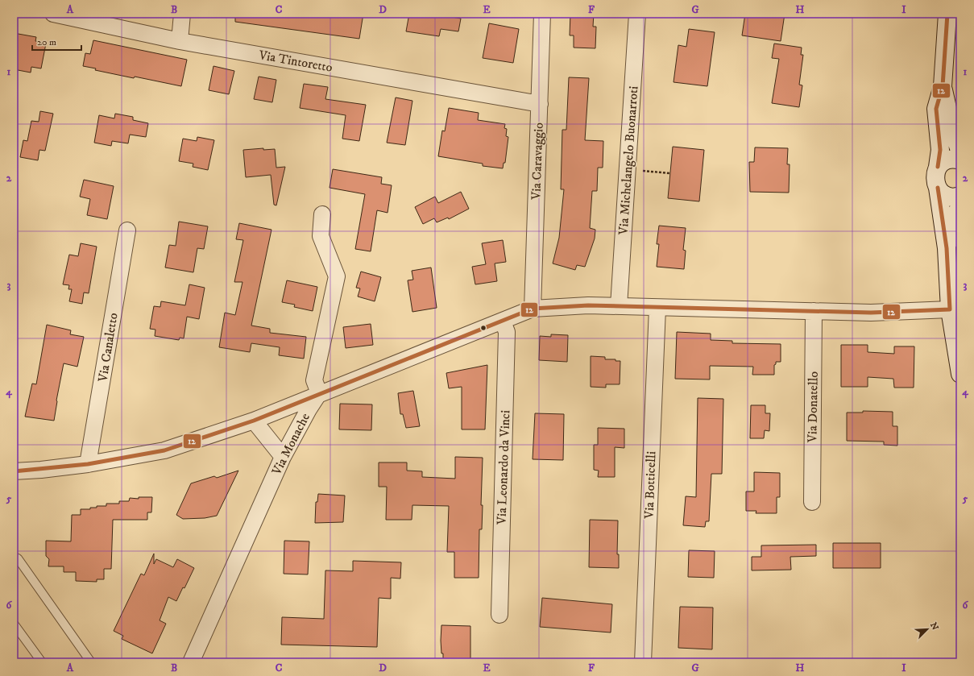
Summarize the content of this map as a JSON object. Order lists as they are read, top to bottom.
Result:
{
  "streets": {
    "street": [
      "Via Tintoretto",
      "Via Michelangelo Buonarroti",
      "Via Caravaggio",
      "Via Canaletto",
      "Via Donatello",
      "Via Monache",
      "Via Leonardo da Vinci",
      "Via Botticelli"
    ]
  },
  "crossings": [
    ["Via Tintoretto", "Via Caravaggio"]
  ],
  "lines": ["transit line 12"],
  "scale_bar": "20 m",
  "north": "top right",
  "grid": {
    "columns": [
      "A",
      "B",
      "C",
      "D",
      "E",
      "F",
      "G",
      "H",
      "I"
    ],
    "rows": [
      "1",
      "2",
      "3",
      "4",
      "5",
      "6"
    ]
  }
}
